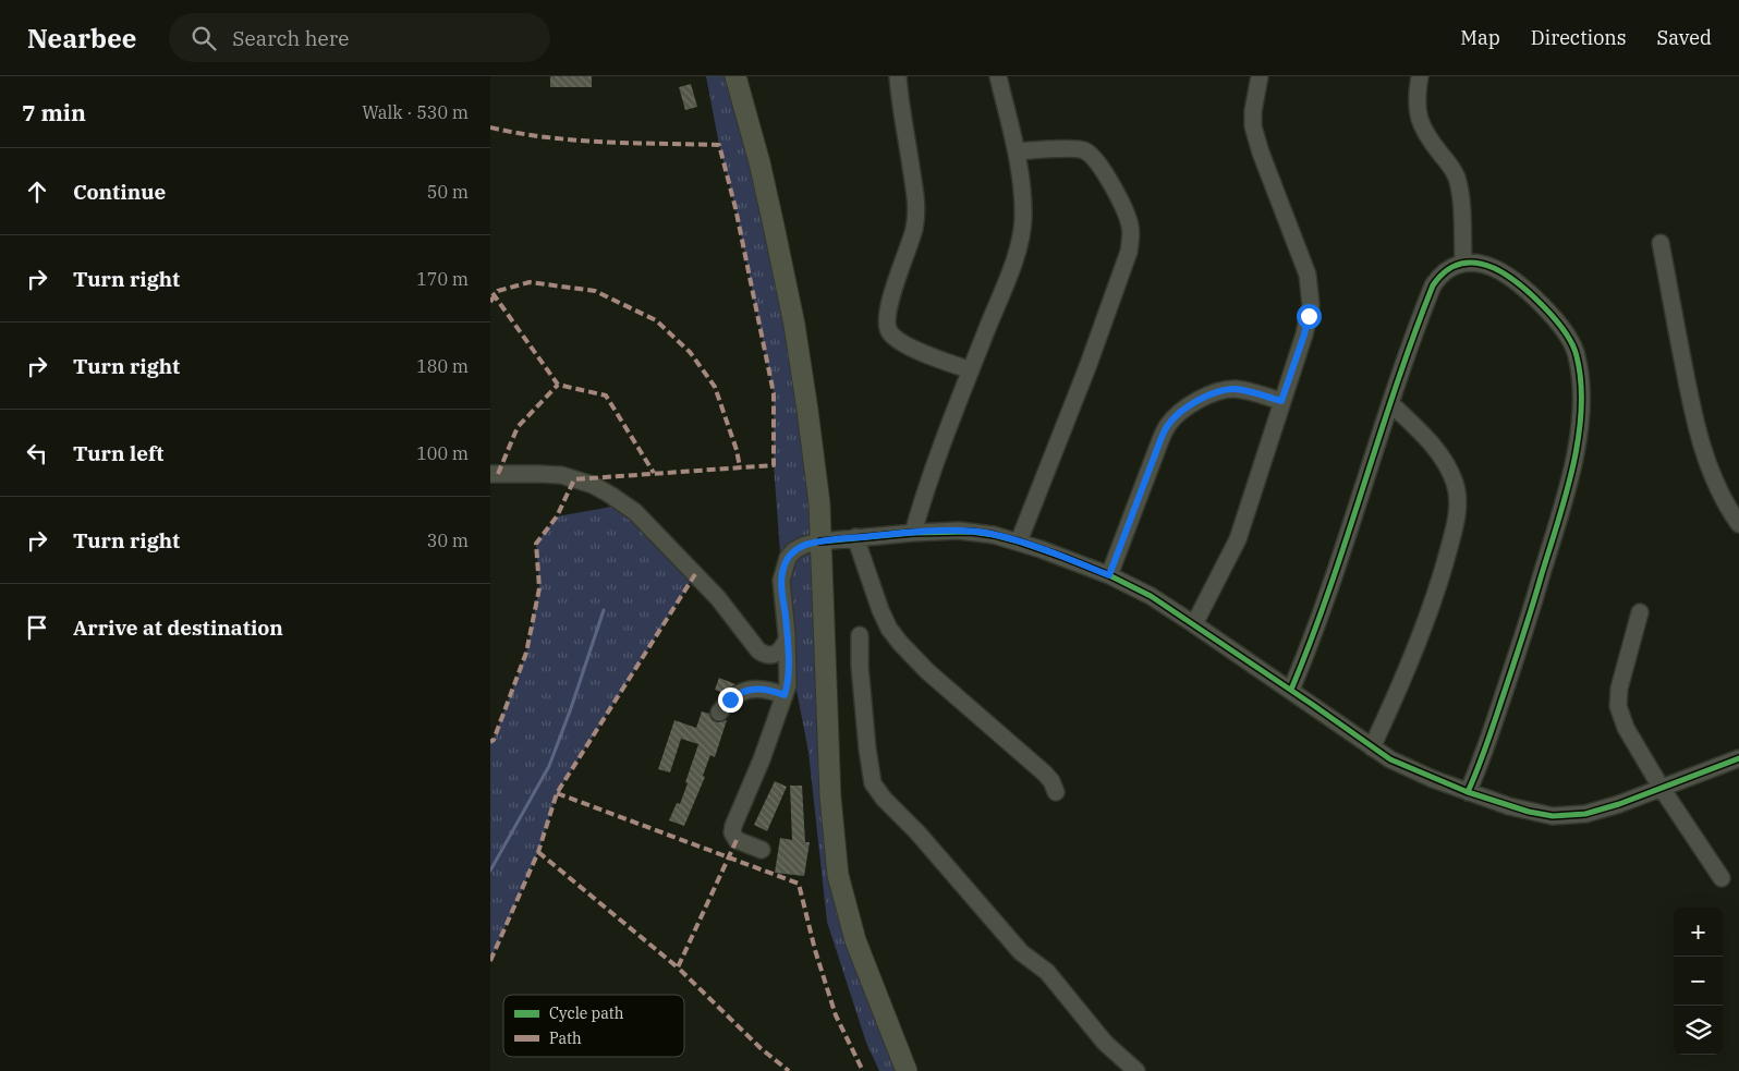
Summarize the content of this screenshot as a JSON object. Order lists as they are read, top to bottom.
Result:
{
  "legend": ["Cycle path", "Path"],
  "page": {
    "header": "Nearbee",
    "search": "Search here",
    "nav": ["Map", "Directions", "Saved"],
    "heading": ["7 min", "Walk · 530 m"],
    "list": [
      ["Continue", "50 m"],
      ["Turn right", "170 m"],
      ["Turn right", "180 m"],
      ["Turn left", "100 m"],
      ["Turn right", "30 m"],
      "Arrive at destination"
    ],
    "map_buttons": ["+", "−"]
  }
}
